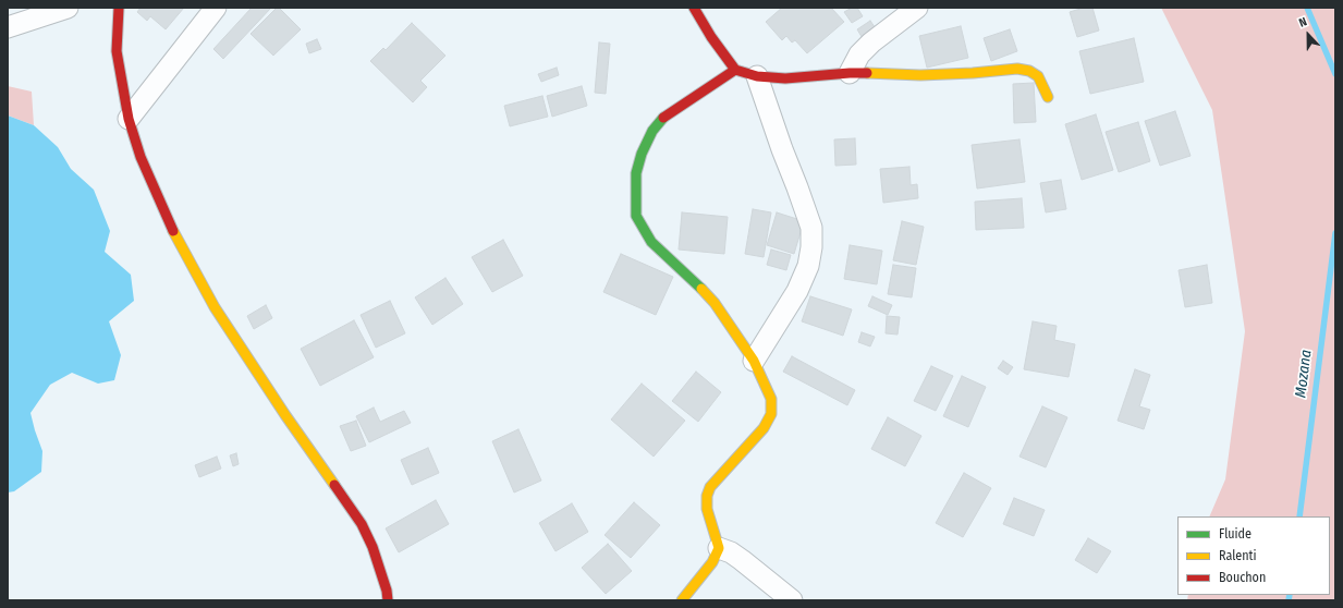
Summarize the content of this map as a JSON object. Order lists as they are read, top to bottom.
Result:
{
  "water": ["Mozana"],
  "legend": ["Fluide", "Ralenti", "Bouchon"],
  "north": "top"
}
